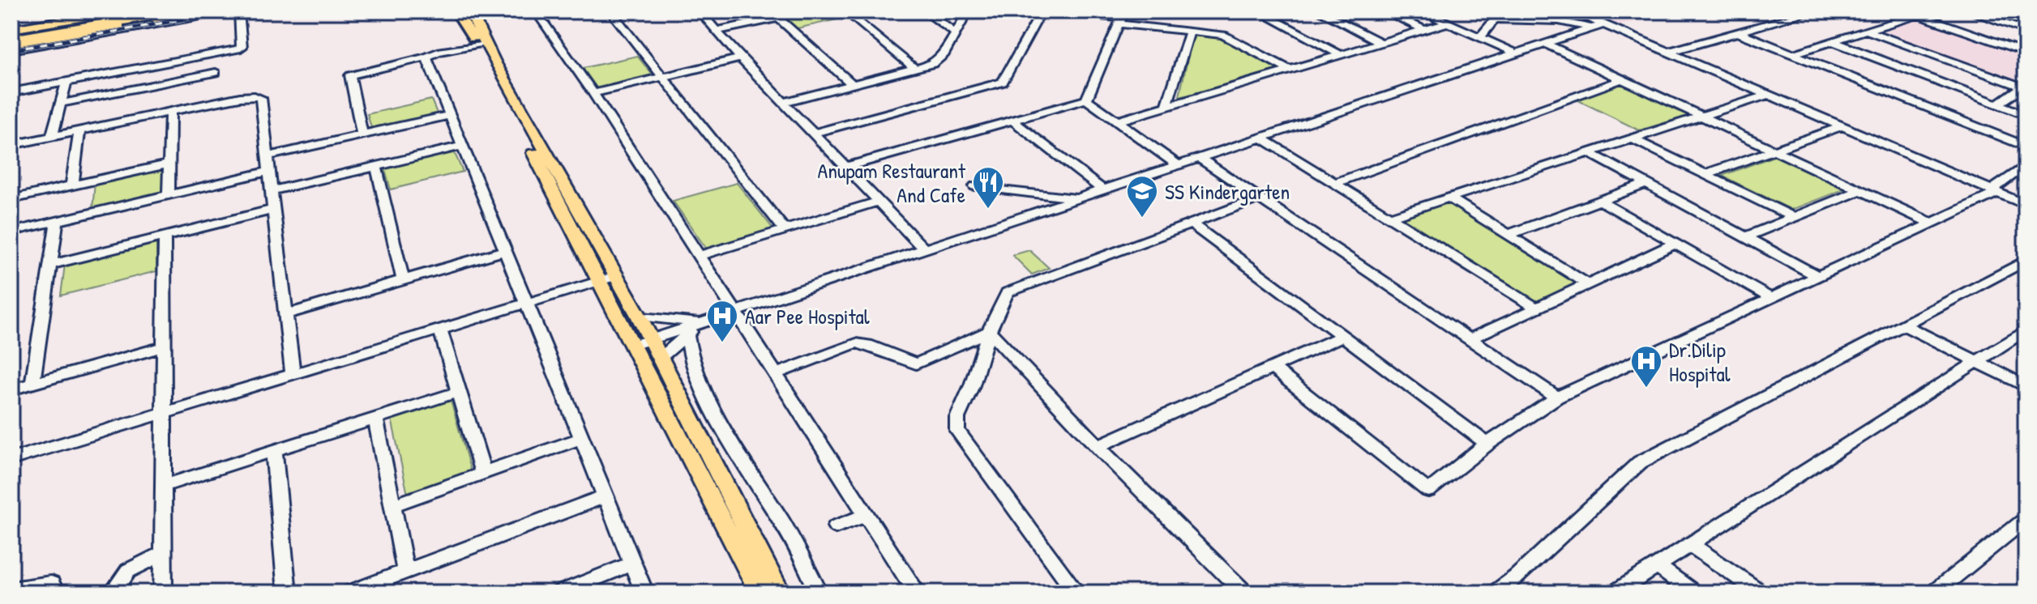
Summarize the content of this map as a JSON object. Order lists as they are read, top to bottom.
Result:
{
  "places": {
    "restaurant": ["Anupam Restaurant And Cafe"],
    "school or university": ["SS Kindergarten"],
    "hospital": ["Aar Pee Hospital", "Dr.Dilip Hospital"]
  }
}
